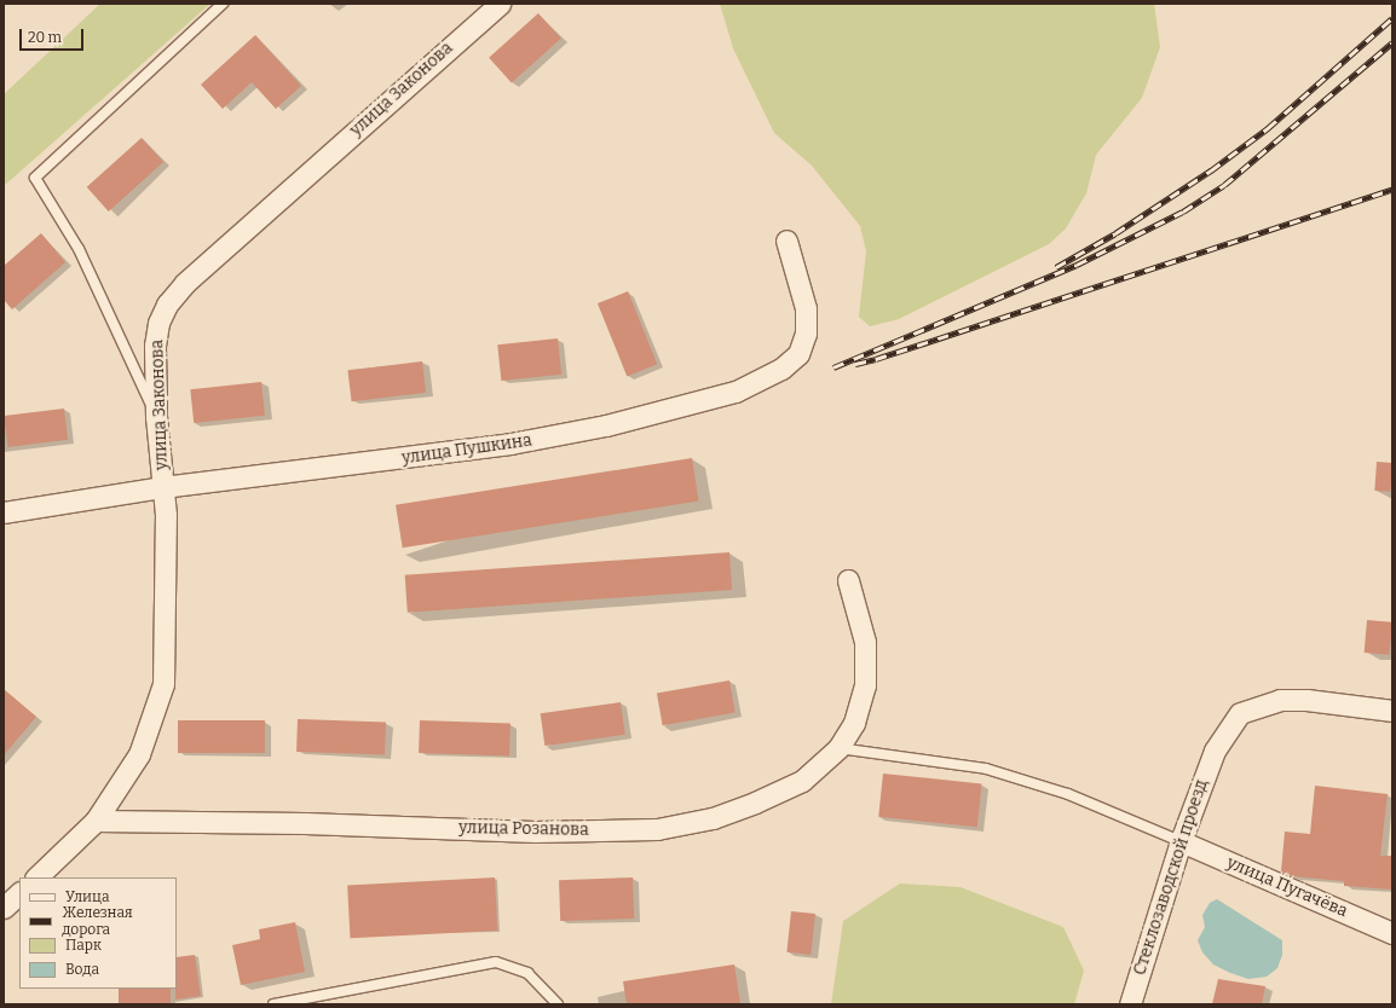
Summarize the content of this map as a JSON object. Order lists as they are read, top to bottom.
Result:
{
  "streets": {
    "street": [
      "улица Законова",
      "улица Пушкина",
      "улица Розанова",
      "Стеклозаводской проезд",
      "улица Пугачёва"
    ]
  },
  "crossings": [
    ["улица Законова", "улица Пушкина"],
    ["улица Законова", "улица Розанова"],
    ["Стеклозаводской проезд", "улица Пугачёва"]
  ],
  "legend": [
    "Улица",
    "Железная дорога",
    "Парк",
    "Вода"
  ],
  "scale_bar": "20 m"
}
